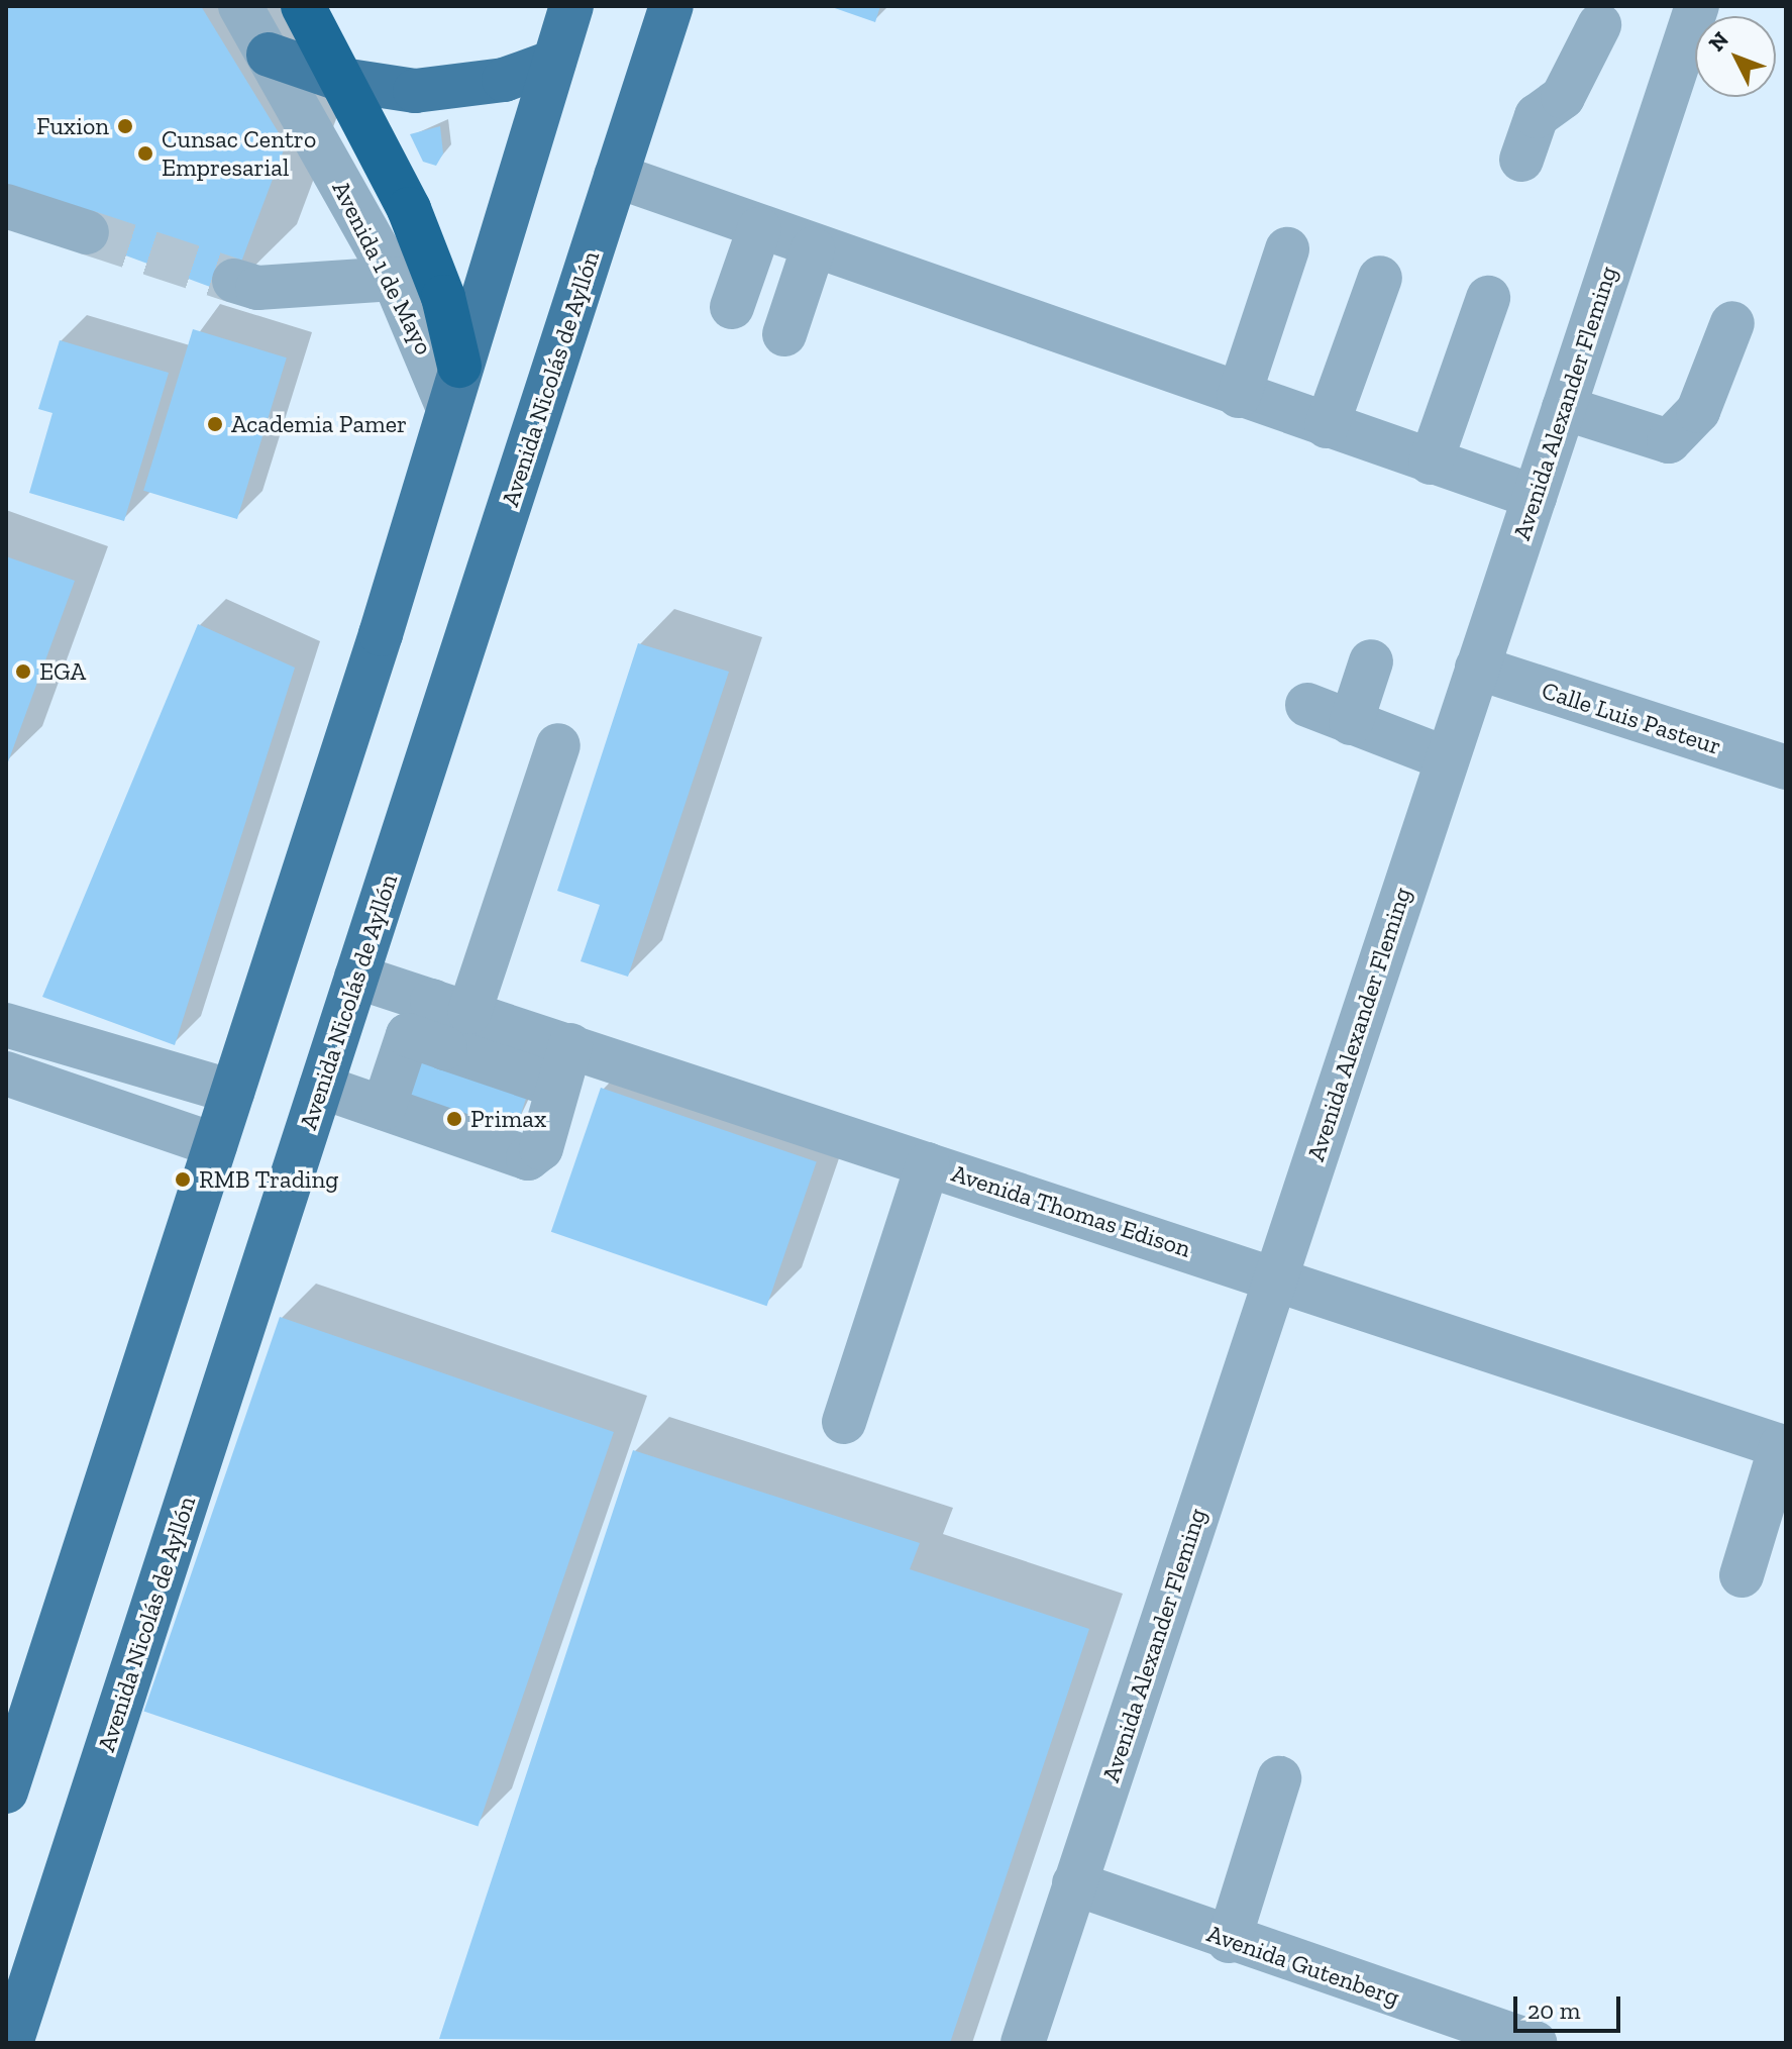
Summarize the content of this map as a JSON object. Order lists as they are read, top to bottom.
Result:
{
  "streets": {
    "main road": ["Avenida Nicolás de Ayllón"],
    "street": [
      "Avenida 1 de Mayo",
      "Avenida Alexander Fleming",
      "Calle Luis Pasteur",
      "Avenida Thomas Edison",
      "Avenida Gutenberg"
    ]
  },
  "crossings": [
    ["Avenida Nicolás de Ayllón", "Avenida Thomas Edison"],
    ["Avenida Alexander Fleming", "Calle Luis Pasteur"],
    ["Avenida Alexander Fleming", "Avenida Thomas Edison"],
    ["Avenida Alexander Fleming", "Avenida Gutenberg"]
  ],
  "places": [
    "Fuxion",
    "Cunsac Centro Empresarial",
    "Academia Pamer",
    "EGA",
    "Primax",
    "RMB Trading"
  ],
  "scale_bar": "20 m",
  "north": "top left"
}
